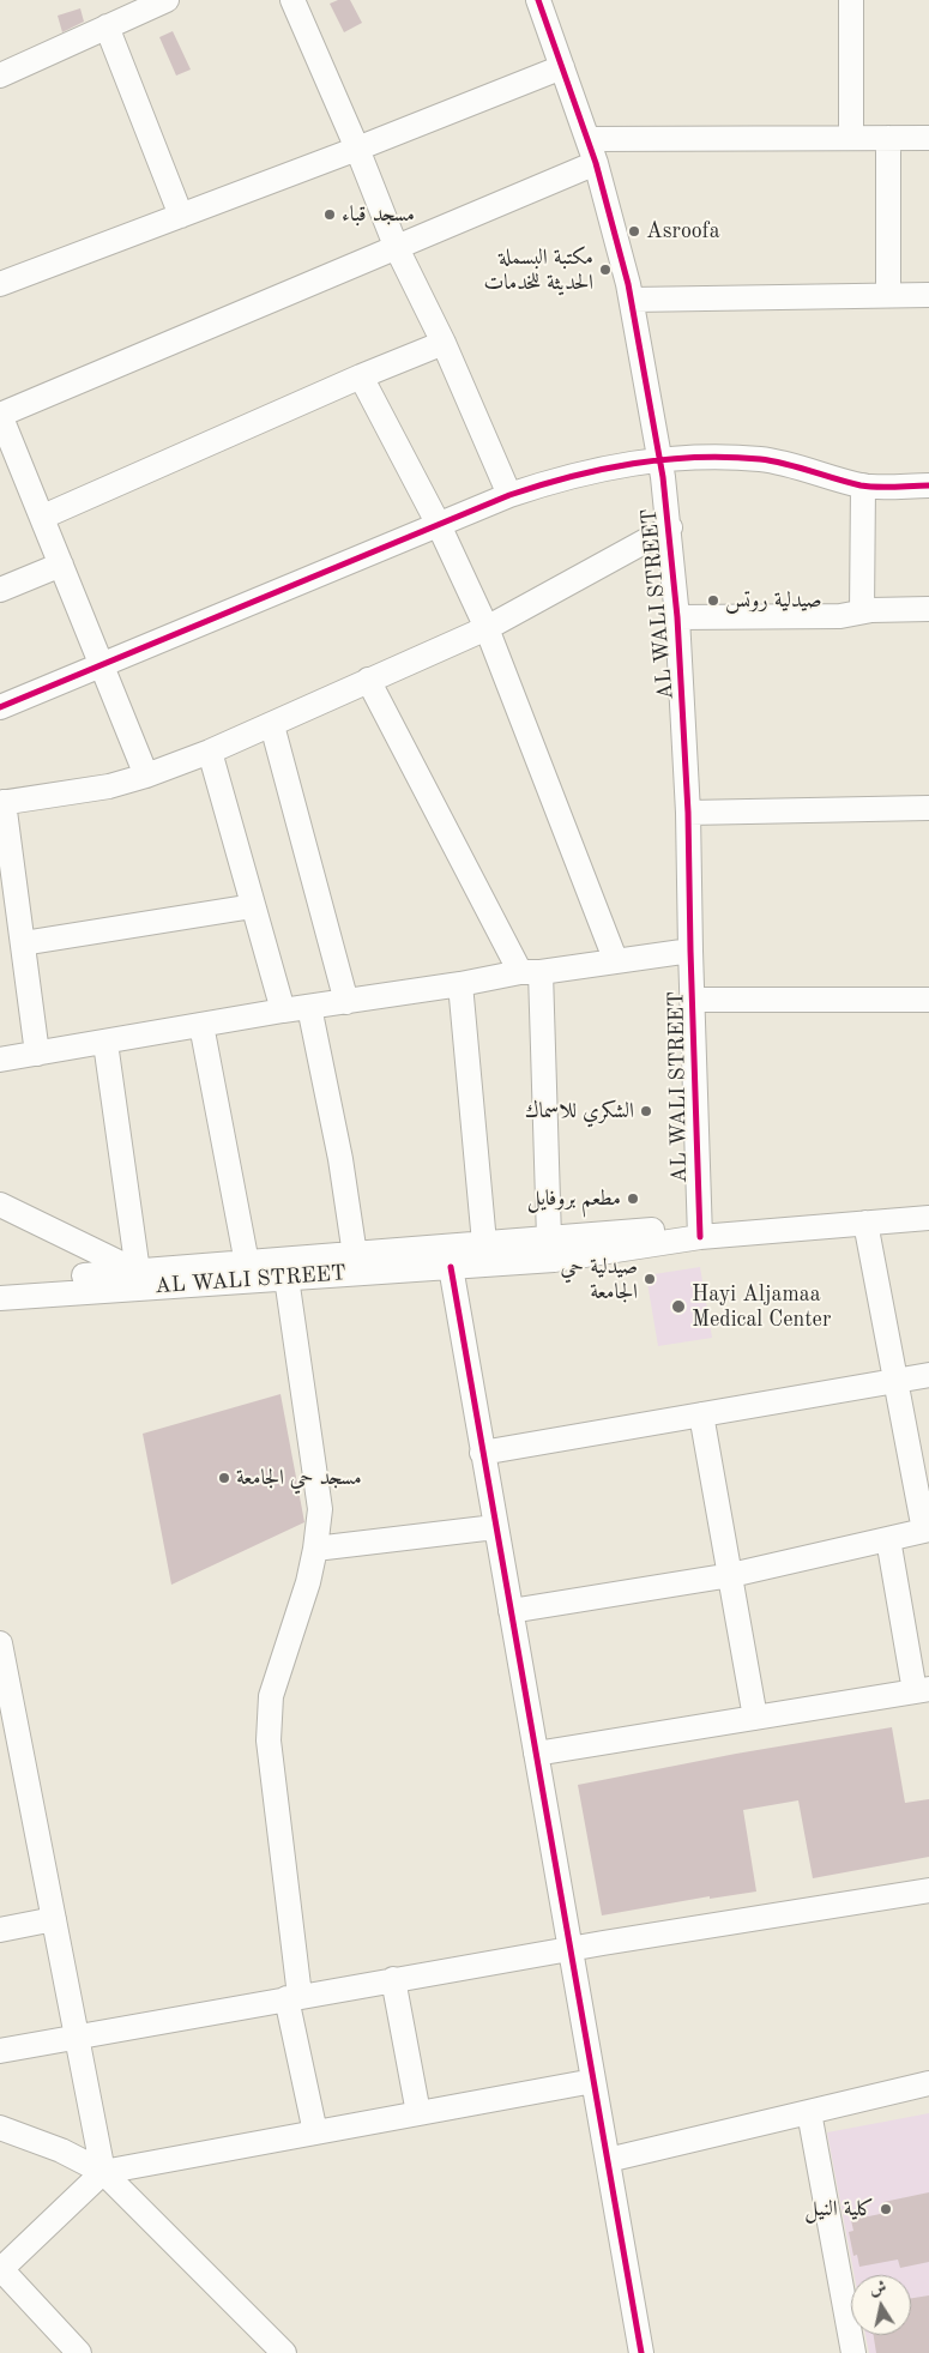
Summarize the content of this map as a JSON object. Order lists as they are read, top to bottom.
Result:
{
  "streets": {
    "street": ["AL WALI STREET"]
  },
  "places": [
    "مسجد قباء",
    "Asroofa",
    "مكتبة البسملة الحديثة للخدمات",
    "صيدلية روتس",
    "الشكري للاسماك",
    "مطعم بروفايل",
    "صيدلية حي الجامعة",
    "Hayi Aljamaa Medical Center",
    "مسجد حي الجامعة",
    "كلية النيل"
  ],
  "north": "top"
}
